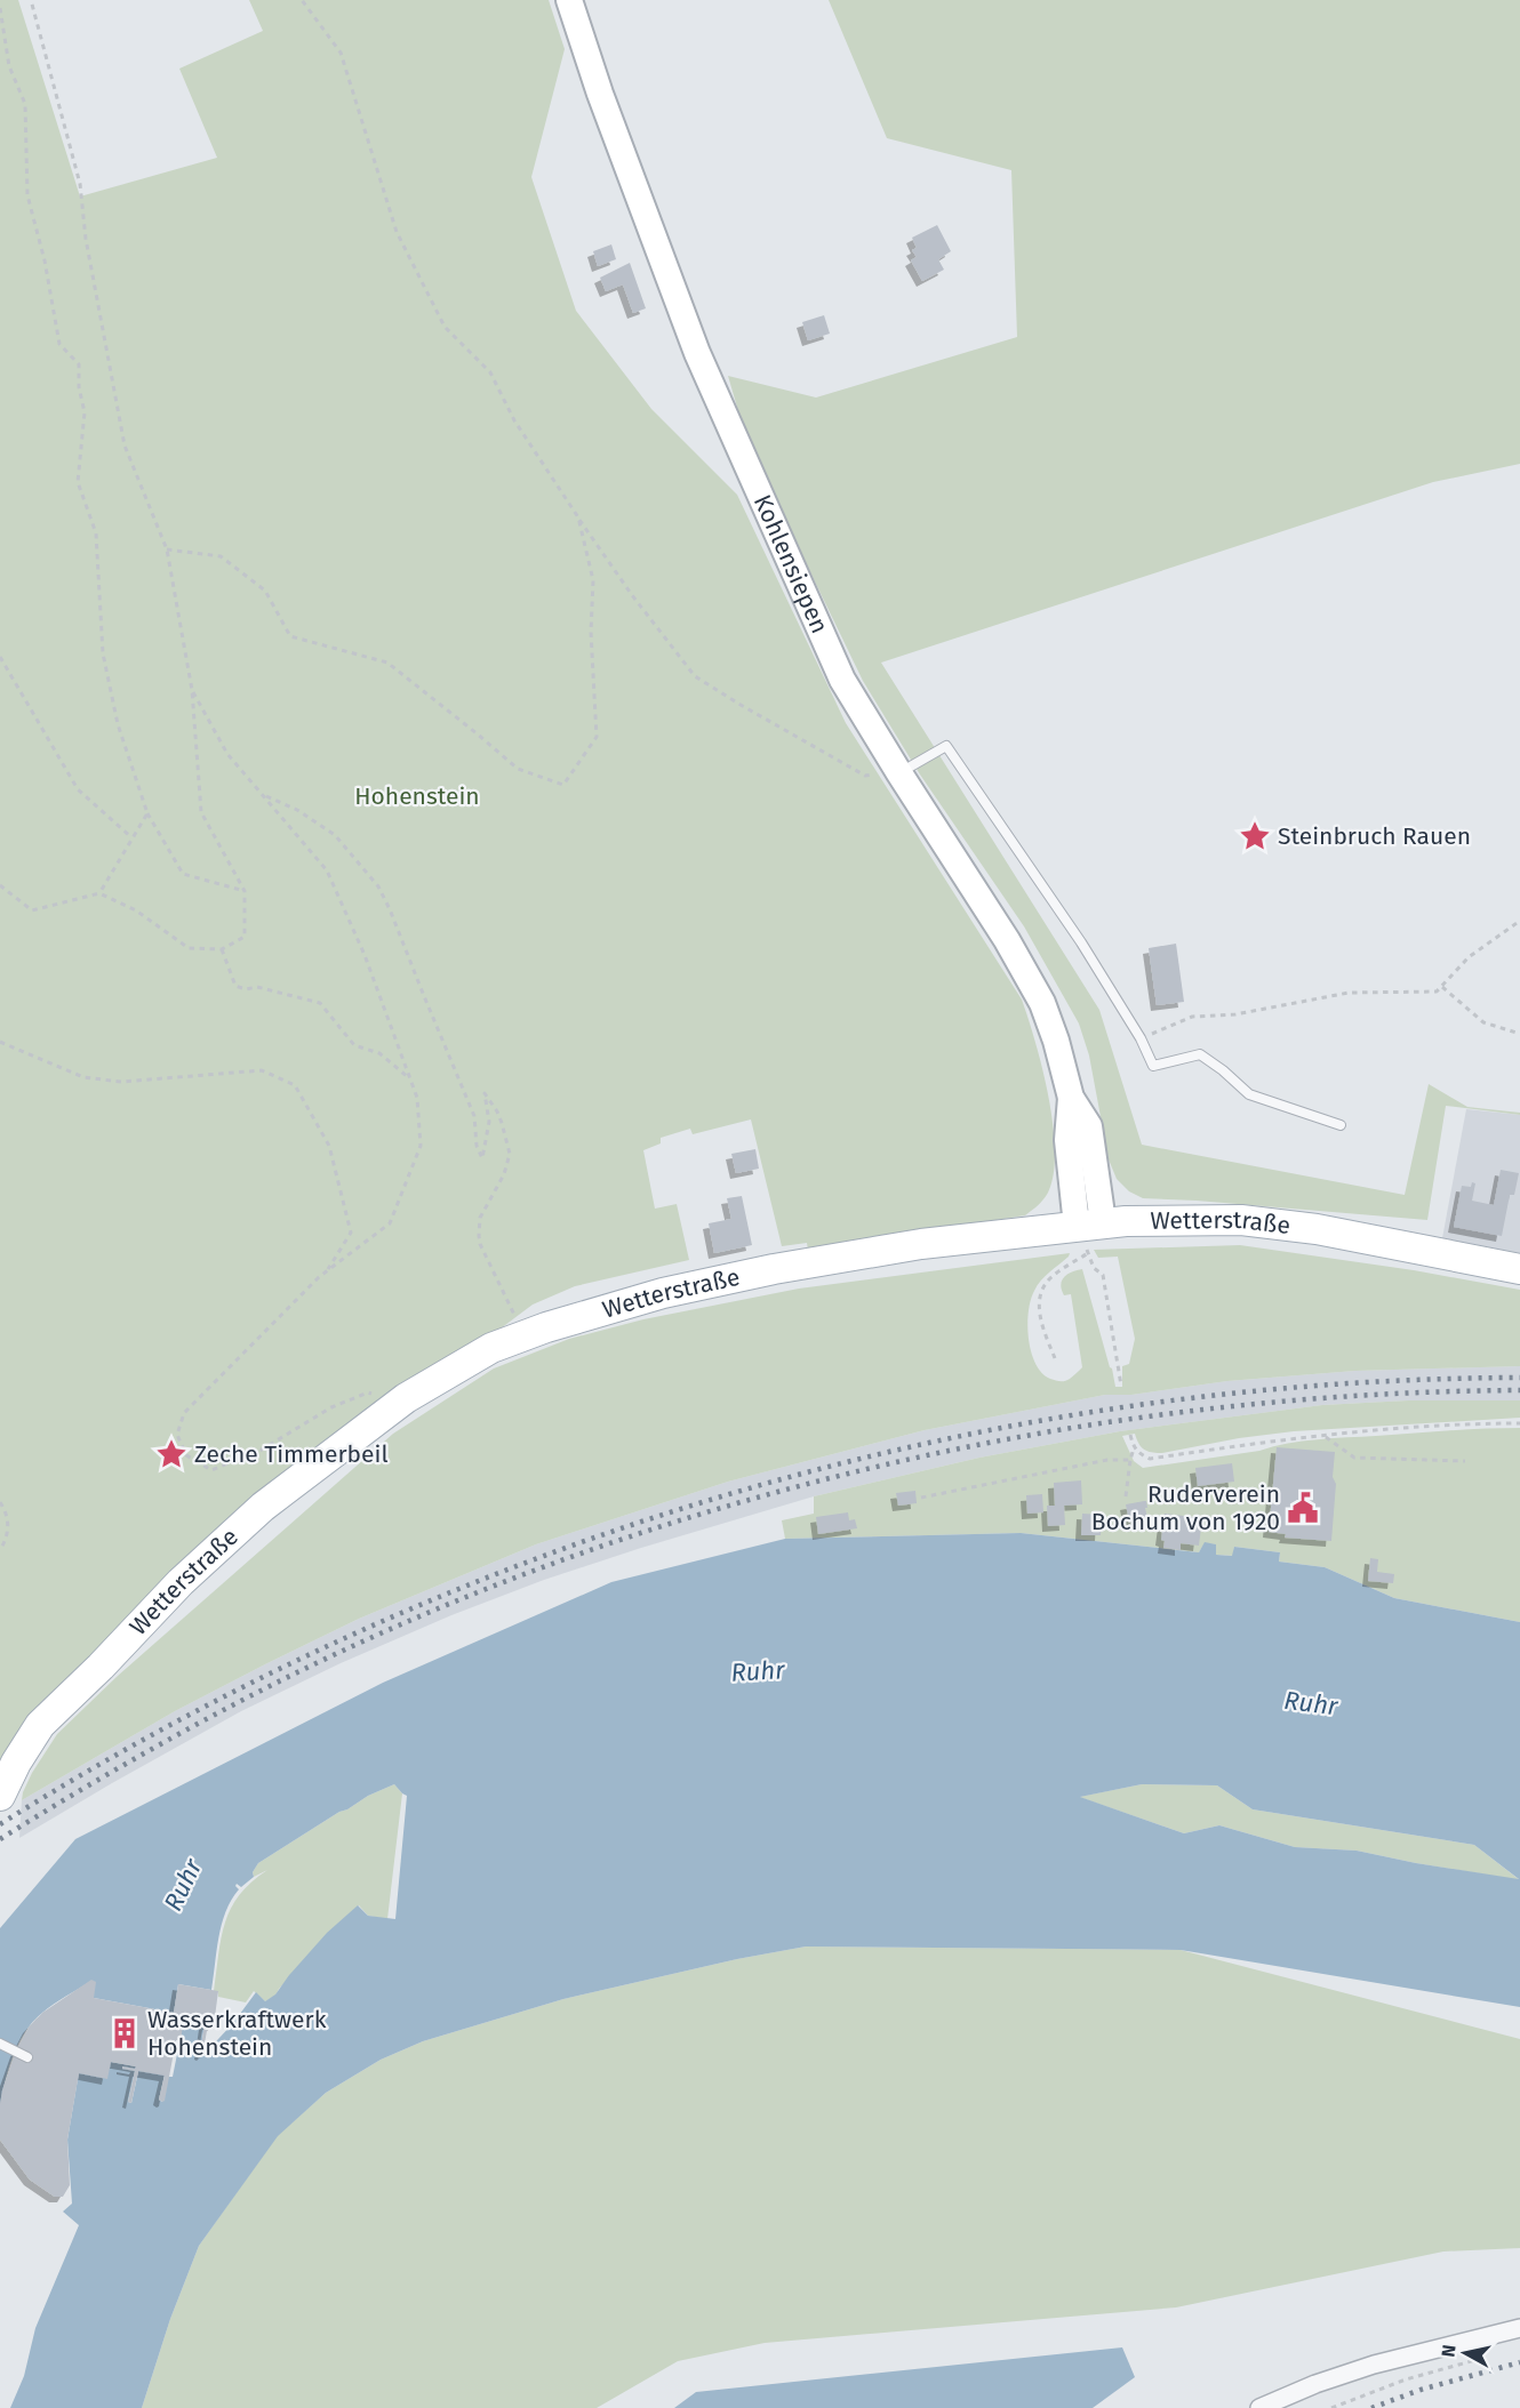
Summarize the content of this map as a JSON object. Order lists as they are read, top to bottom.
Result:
{
  "streets": {
    "main road": ["Wetterstraße"],
    "street": ["Kohlensiepen"]
  },
  "crossings": [
    ["Kohlensiepen", "Wetterstraße"]
  ],
  "water": ["Ruhr"],
  "parks": ["Hohenstein"],
  "places": {
    "place": ["Steinbruch Rauen", "Zeche Timmerbeil"],
    "public building": ["Ruderverein Bochum von 1920"],
    "building": ["Wasserkraftwerk Hohenstein"]
  },
  "north": "left"
}
